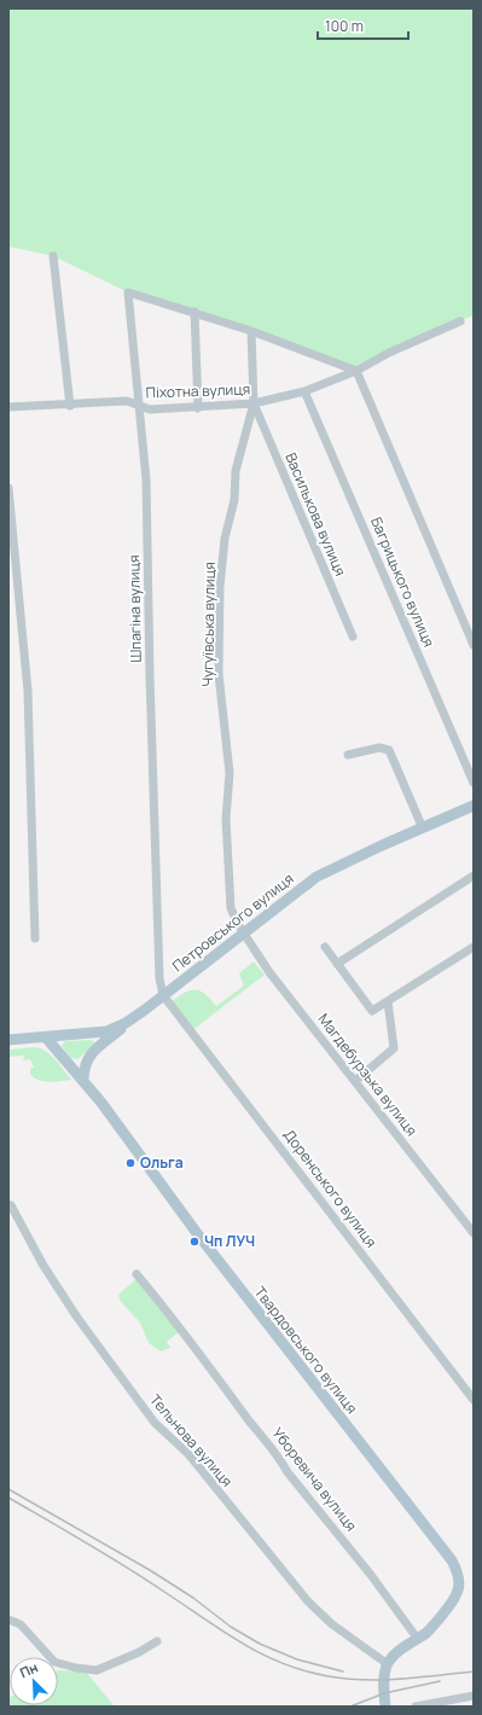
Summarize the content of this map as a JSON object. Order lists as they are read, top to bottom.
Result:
{
  "streets": {
    "main road": ["Петровського вулиця", "Твардовського вулиця"],
    "street": [
      "Піхотна вулиця",
      "Василькова вулиця",
      "Багрицького вулиця",
      "Шпагіна вулиця",
      "Чугуївська вулиця",
      "Магдебурзька вулиця",
      "Доренського вулиця",
      "Тельнова вулиця",
      "Уборевича вулиця"
    ]
  },
  "crossings": [
    ["Піхотна вулиця", "Василькова вулиця"],
    ["Піхотна вулиця", "Багрицького вулиця"],
    ["Піхотна вулиця", "Шпагіна вулиця"],
    ["Піхотна вулиця", "Чугуївська вулиця"],
    ["Василькова вулиця", "Чугуївська вулиця"],
    ["Шпагіна вулиця", "Петровського вулиця"],
    ["Шпагіна вулиця", "Доренського вулиця"],
    ["Чугуївська вулиця", "Петровського вулиця"],
    ["Чугуївська вулиця", "Магдебурзька вулиця"],
    ["Петровського вулиця", "Магдебурзька вулиця"],
    ["Петровського вулиця", "Доренського вулиця"],
    ["Петровського вулиця", "Твардовського вулиця"],
    ["Твардовського вулиця", "Уборевича вулиця"]
  ],
  "places": ["Ольга", "Чп ЛУЧ"],
  "scale_bar": "100 m",
  "north": "top left"
}
